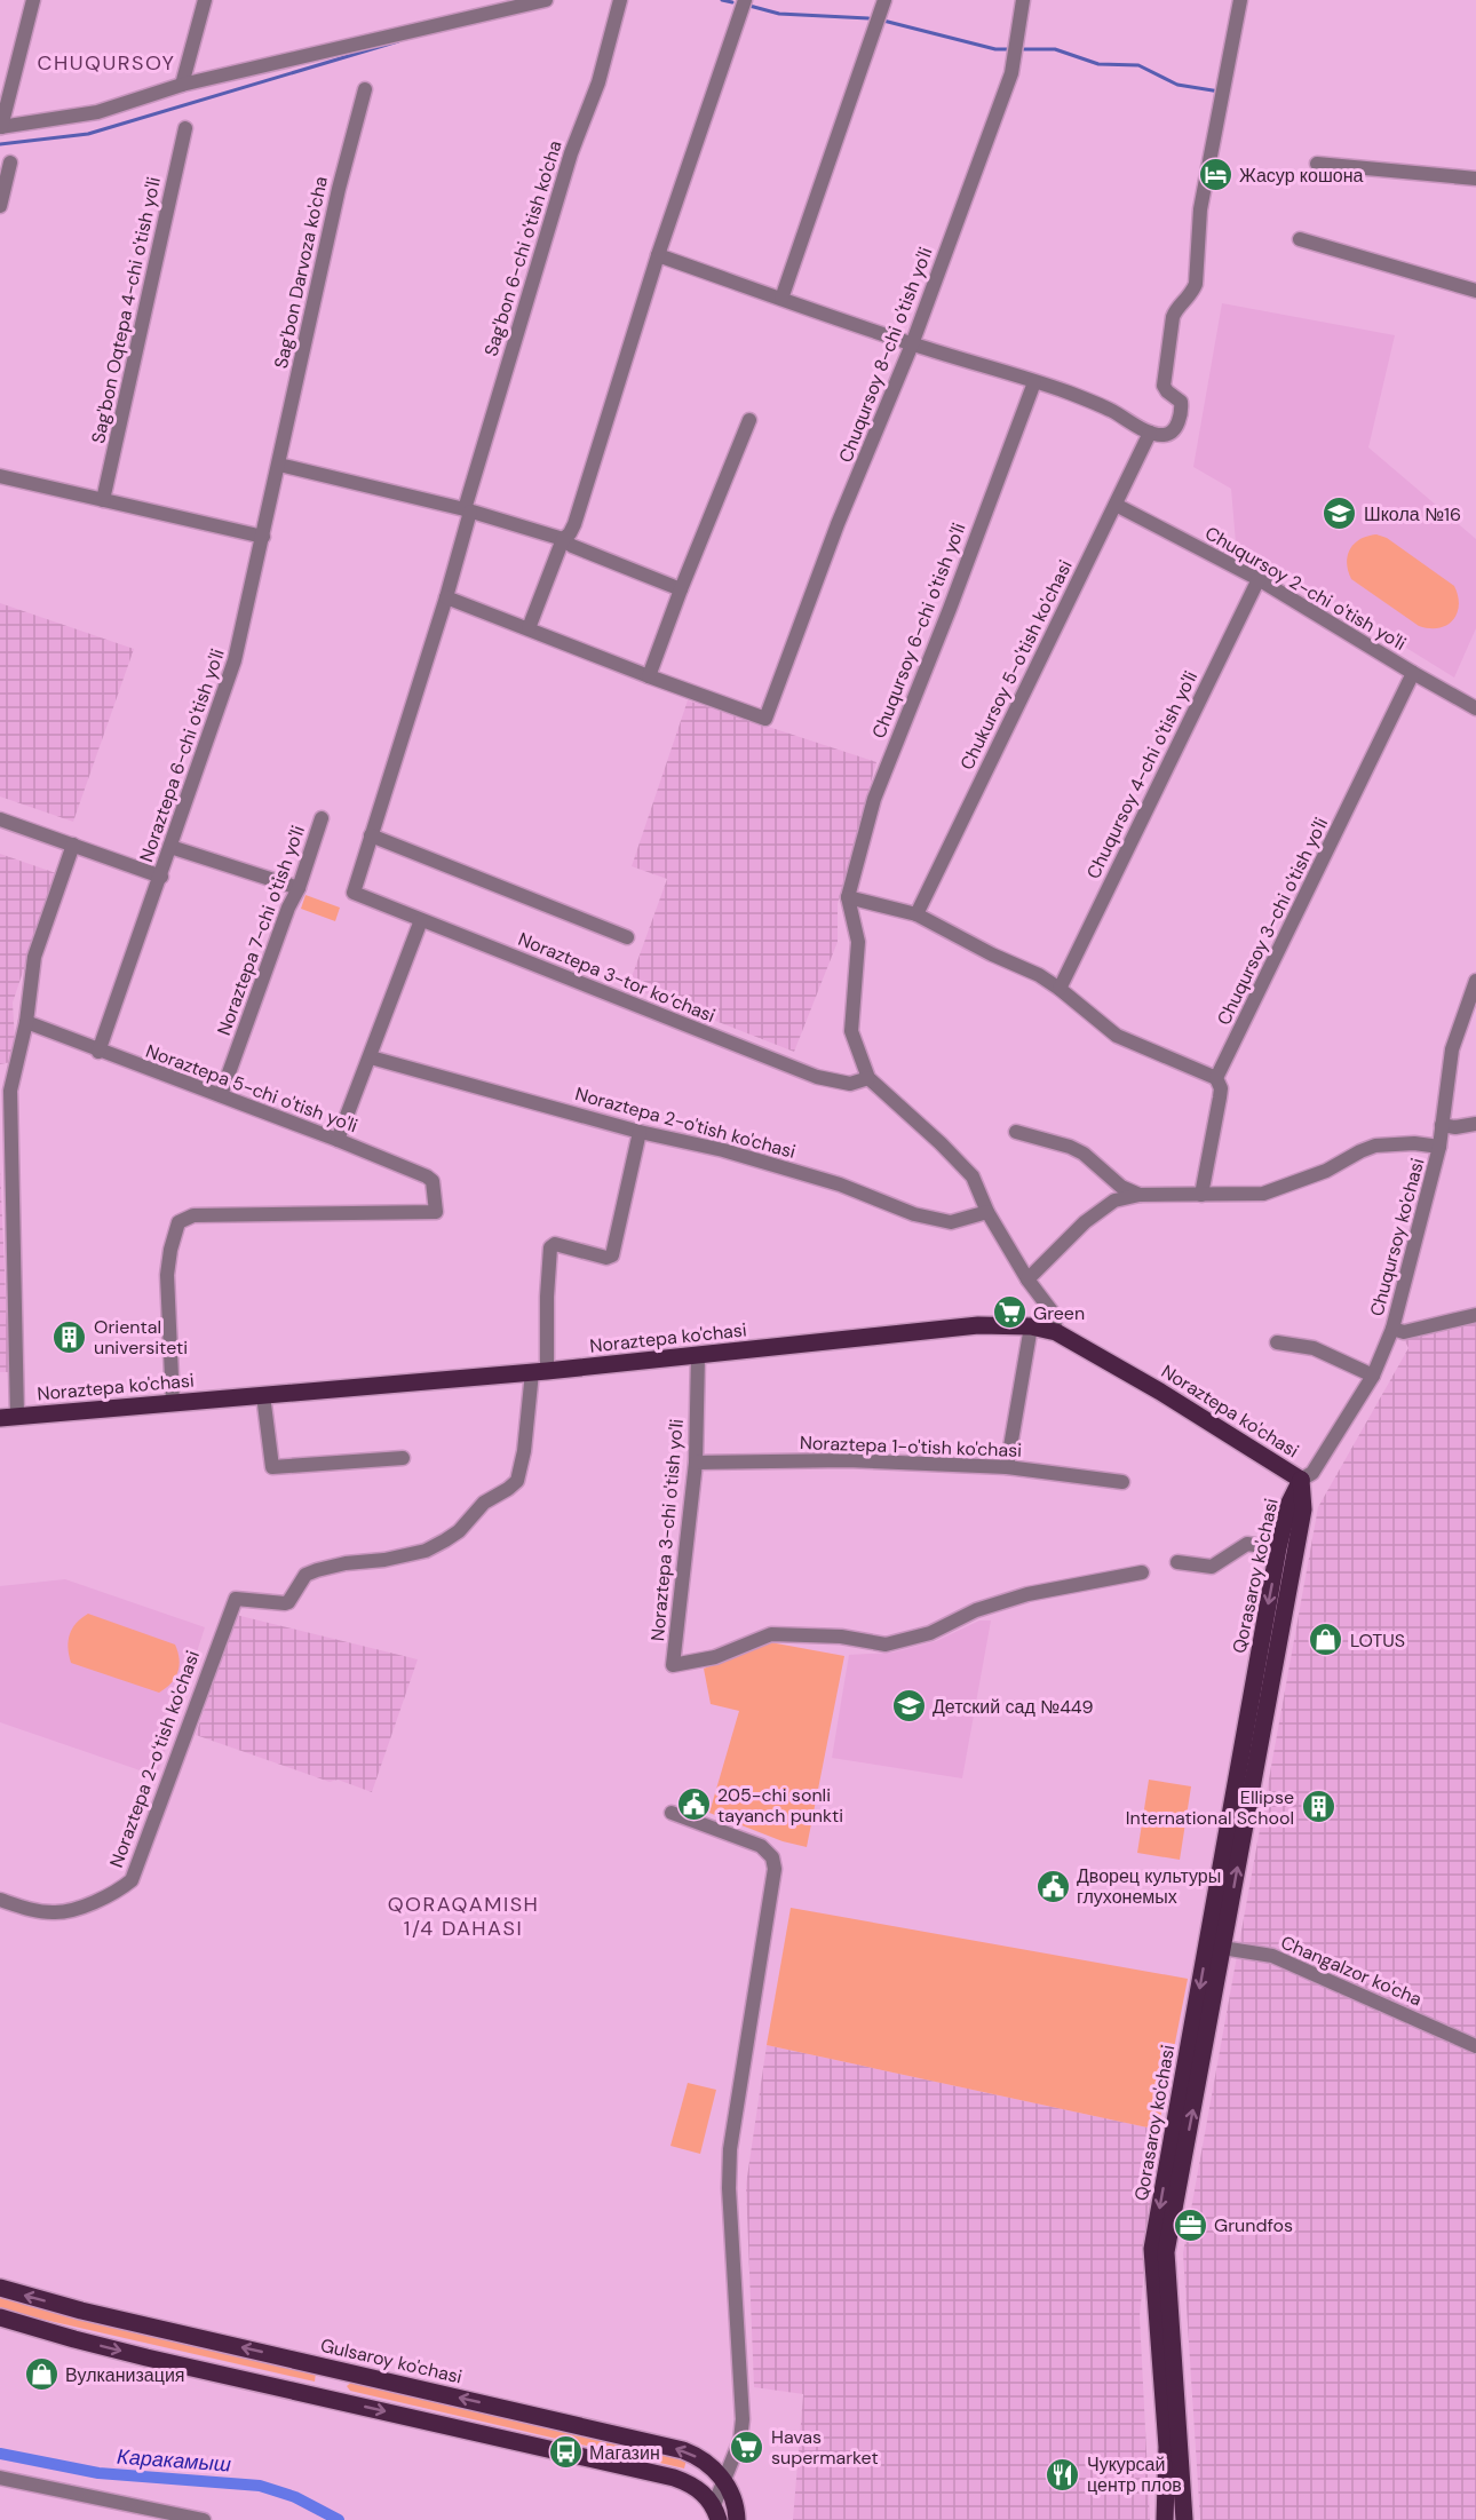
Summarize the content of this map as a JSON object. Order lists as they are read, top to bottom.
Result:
{
  "streets": {
    "main road": ["Noraztepa ko'chasi", "Qorasaroy ko'chasi", "Gulsaroy ko'chasi"],
    "street": [
      "Sag'bon 6-chi o'tish ko'cha",
      "Sag'bon Darvoza ko'cha",
      "Sag'bon Oqtepa 4-chi o'tish yo'li",
      "Chuqursoy 8-chi o'tish yo'li",
      "Chuqursoy 2-chi o'tish yo'li",
      "Chuqursoy 6-chi o'tish yo'li",
      "Chukursoy 5-o'tish ko'chasi",
      "Noraztepa 6-chi o'tish yo'li",
      "Chuqursoy 4-chi o'tish yo'li",
      "Chuqursoy 3-chi o'tish yo'li",
      "Noraztepa 7-chi o'tish yo'li",
      "Noraztepa 3-tor ko‘chasi",
      "Noraztepa 5-chi o'tish yo'li",
      "Noraztepa 2-o'tish ko'chasi",
      "Chuqursoy ko'chasi",
      "Noraztepa 1-o'tish ko'chasi",
      "Noraztepa 3-chi o'tish yo'li",
      "Noraztepa 2-oʻtish ko'chasi",
      "Changalzor ko'cha"
    ]
  },
  "crossings": [
    ["Sag'bon 6-chi o'tish ko'cha", "Noraztepa 3-tor ko‘chasi"],
    ["Sag'bon Darvoza ko'cha", "Noraztepa 6-chi o'tish yo'li"],
    ["Chuqursoy 2-chi o'tish yo'li", "Chukursoy 5-o'tish ko'chasi"],
    ["Chuqursoy 2-chi o'tish yo'li", "Chuqursoy 4-chi o'tish yo'li"],
    ["Chuqursoy 2-chi o'tish yo'li", "Chuqursoy 3-chi o'tish yo'li"],
    ["Noraztepa 6-chi o'tish yo'li", "Noraztepa 5-chi o'tish yo'li"],
    ["Noraztepa 7-chi o'tish yo'li", "Noraztepa 5-chi o'tish yo'li"],
    ["Noraztepa 5-chi o'tish yo'li", "Noraztepa ko'chasi"],
    ["Chuqursoy ko'chasi", "Noraztepa ko'chasi"],
    ["Chuqursoy ko'chasi", "Qorasaroy ko'chasi"],
    ["Noraztepa ko'chasi", "Noraztepa 3-chi o'tish yo'li"],
    ["Noraztepa ko'chasi", "Qorasaroy ko'chasi"],
    ["Noraztepa ko'chasi", "Noraztepa 2-oʻtish ko'chasi"],
    ["Noraztepa 1-o'tish ko'chasi", "Noraztepa 3-chi o'tish yo'li"],
    ["Qorasaroy ko'chasi", "Changalzor ko'cha"]
  ],
  "districts": ["CHUQURSOY", "QORAQAMISH 1/4 DAHASI"],
  "water": ["Каракамыш"],
  "places": {
    "hotel": ["Жасур кошона"],
    "school or university": ["Школа №16", "Детский сад №449"],
    "supermarket": ["Green", "Havas supermarket"],
    "building": ["Oriental universiteti", "Ellipse International School"],
    "shop": ["LOTUS", "Вулканизация"],
    "public building": ["205-chi sonli tayanch punkti", "Дворец культуры глухонемых"],
    "office": ["Grundfos"],
    "bus stop": ["Магазин"],
    "restaurant": ["Чукурсай центр плов"]
  }
}
